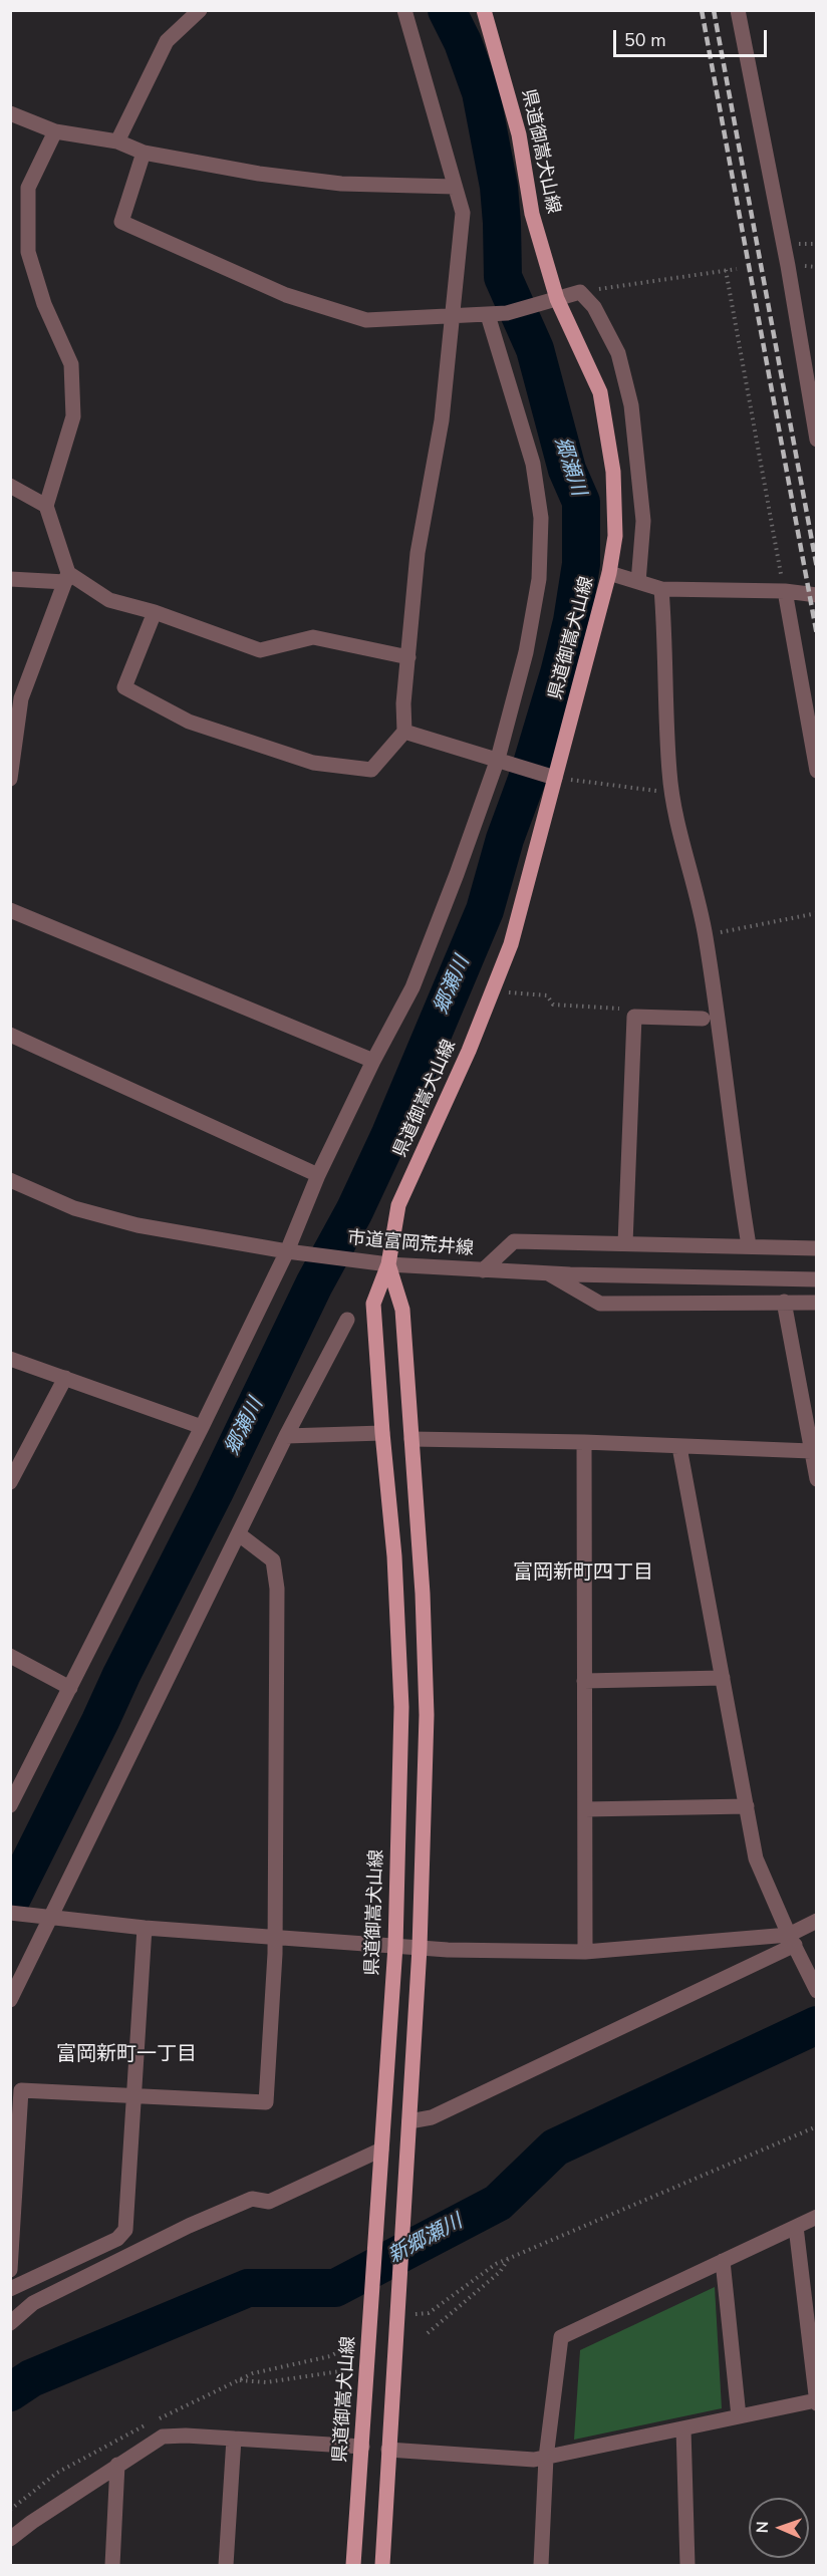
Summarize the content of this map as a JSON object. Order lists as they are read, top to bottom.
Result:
{
  "streets": {
    "main road": ["県道御嵩犬山線"],
    "street": ["市道富岡荒井線"]
  },
  "crossings": [
    ["県道御嵩犬山線", "市道富岡荒井線"]
  ],
  "districts": ["富岡新町四丁目", "富岡新町一丁目"],
  "water": ["郷瀬川", "新郷瀬川"],
  "scale_bar": "50 m",
  "north": "left"
}
